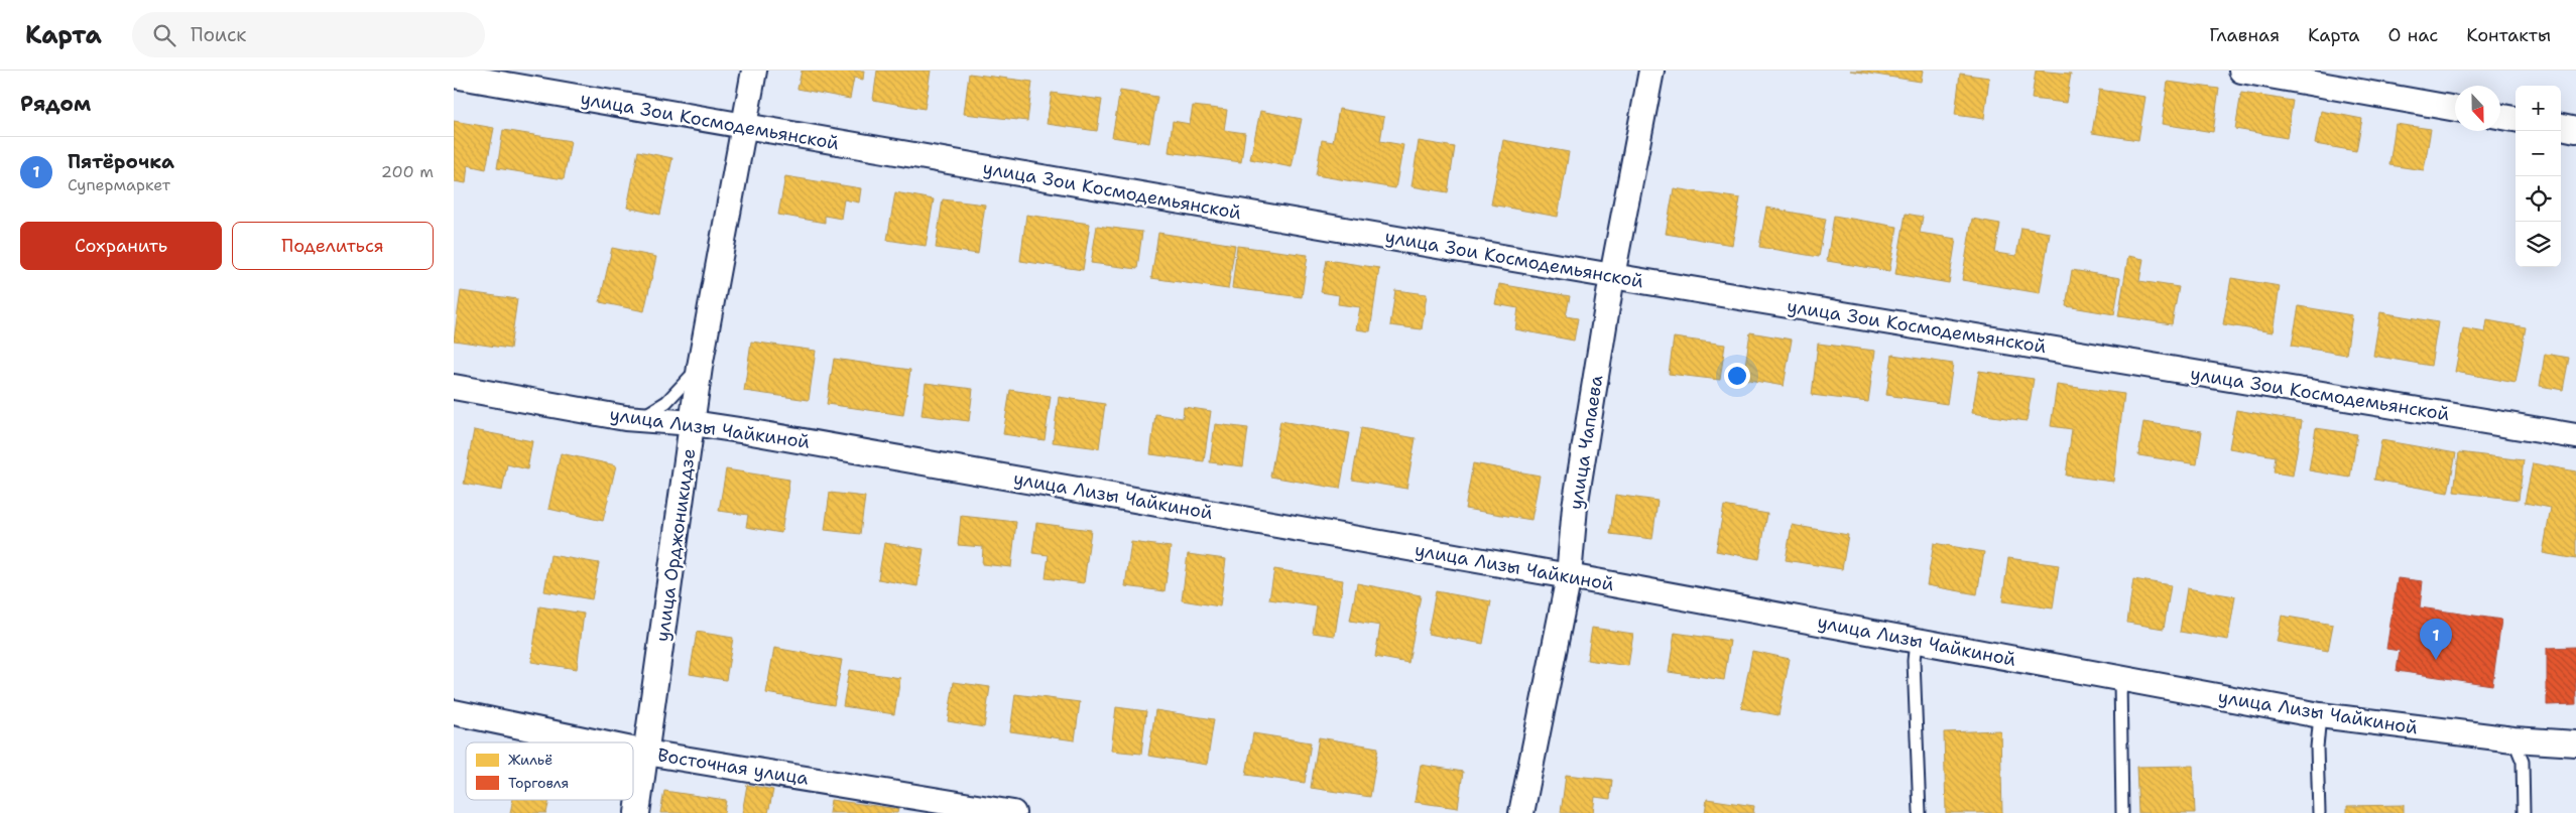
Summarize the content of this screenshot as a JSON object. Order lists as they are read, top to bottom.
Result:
{
  "streets": {
    "street": [
      "улица Зои Космодемьянской",
      "улица Лизы Чайкиной",
      "улица Чапаева",
      "улица Орджоникидзе",
      "Восточная улица"
    ]
  },
  "crossings": [
    ["улица Зои Космодемьянской", "улица Чапаева"],
    ["улица Зои Космодемьянской", "улица Орджоникидзе"],
    ["улица Лизы Чайкиной", "улица Чапаева"],
    ["улица Лизы Чайкиной", "улица Орджоникидзе"],
    ["улица Орджоникидзе", "Восточная улица"]
  ],
  "legend": ["Жильё", "Торговля"],
  "north": "bottom",
  "page": {
    "header": "Карта",
    "search": "Поиск",
    "nav": [
      "Главная",
      "Карта",
      "О нас",
      "Контакты"
    ],
    "heading": "Рядом",
    "map_buttons": ["+", "−"],
    "list": [
      {
        "mark": "1",
        "name": "Пятёрочка",
        "note": "Супермаркет",
        "value": "200 m"
      }
    ],
    "buttons": ["Сохранить", "Поделиться"],
    "pins": "1"
  }
}
